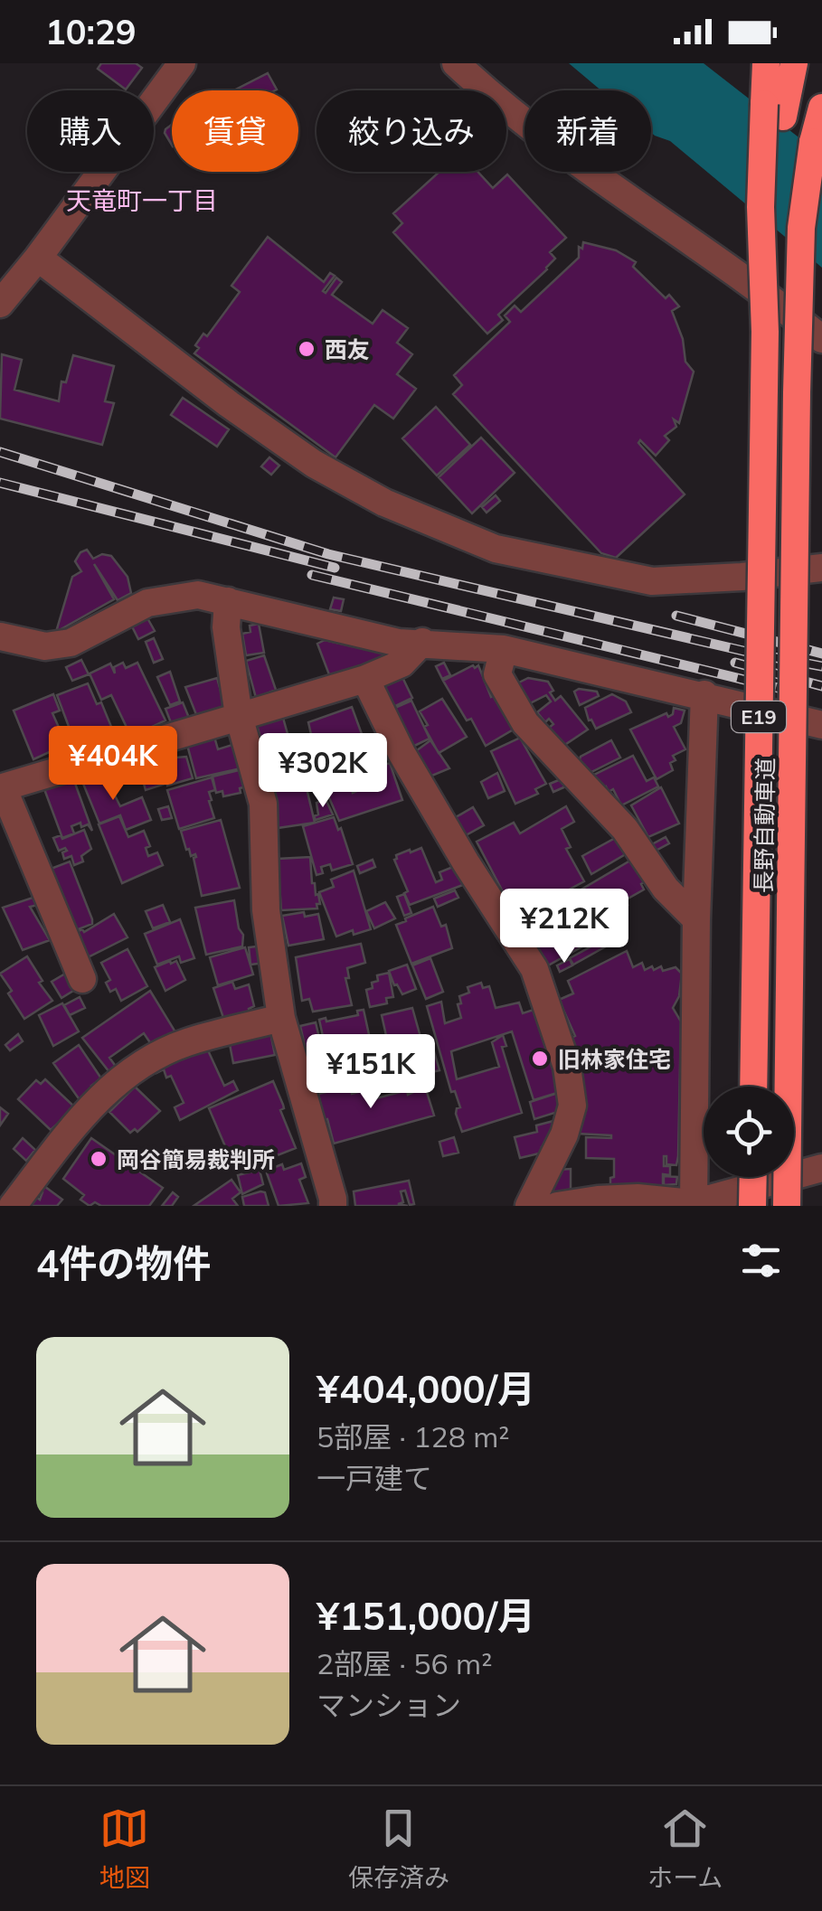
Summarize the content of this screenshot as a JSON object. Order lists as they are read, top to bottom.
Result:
{
  "streets": {
    "highway": ["E19", "長野自動車道"]
  },
  "districts": ["天竜町一丁目"],
  "places": ["西友", "旧林家住宅", "岡谷簡易裁判所"],
  "page": {
    "status": "10:29",
    "chip": [
      "購入",
      "賃貸",
      "絞り込み",
      "新着"
    ],
    "price": [
      "¥404K",
      "¥302K",
      "¥212K",
      "¥151K"
    ],
    "heading": "4件の物件",
    "list": [
      {
        "name": "¥404,000/月",
        "note": "5部屋 · 128 m² · 一戸建て"
      },
      {
        "name": "¥151,000/月",
        "note": "2部屋 · 56 m² · マンション"
      }
    ],
    "tabs": ["地図", "保存済み", "ホーム"]
  }
}
